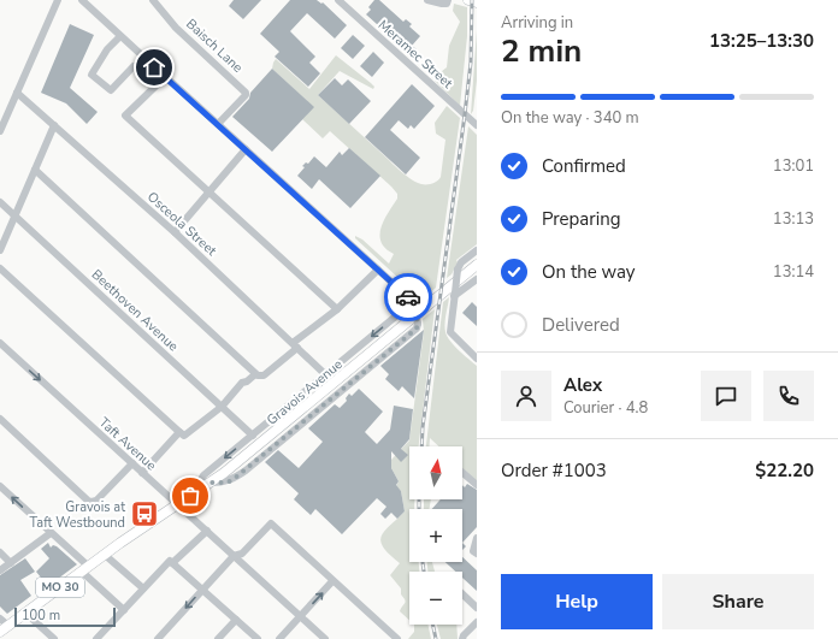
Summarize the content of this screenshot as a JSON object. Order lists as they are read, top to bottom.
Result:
{
  "streets": {
    "main road": ["Gravois Avenue", "MO 30"],
    "street": [
      "Baisch Lane",
      "Meramec Street",
      "Osceola Street",
      "Beethoven Avenue",
      "Taft Avenue"
    ]
  },
  "crossings": [
    ["Osceola Street", "Gravois Avenue"],
    ["Beethoven Avenue", "Gravois Avenue"],
    ["Gravois Avenue", "Taft Avenue"]
  ],
  "places": {
    "bus stop": ["Gravois at Taft Westbound"]
  },
  "scale_bar": "100 m",
  "north": "top",
  "page": {
    "heading": ["2 min", "Arriving in", "13:25–13:30"],
    "panel": [
      "Alex",
      "Courier · 4.8",
      "Order #1003",
      "$22.20"
    ],
    "bar": "On the way · 340 m",
    "list": [
      ["Confirmed", "13:01"],
      ["Preparing", "13:13"],
      ["On the way", "13:14"],
      "Delivered"
    ],
    "map_buttons": ["+", "−"],
    "buttons": ["Help", "Share"],
    "scale": "100 m"
  }
}
